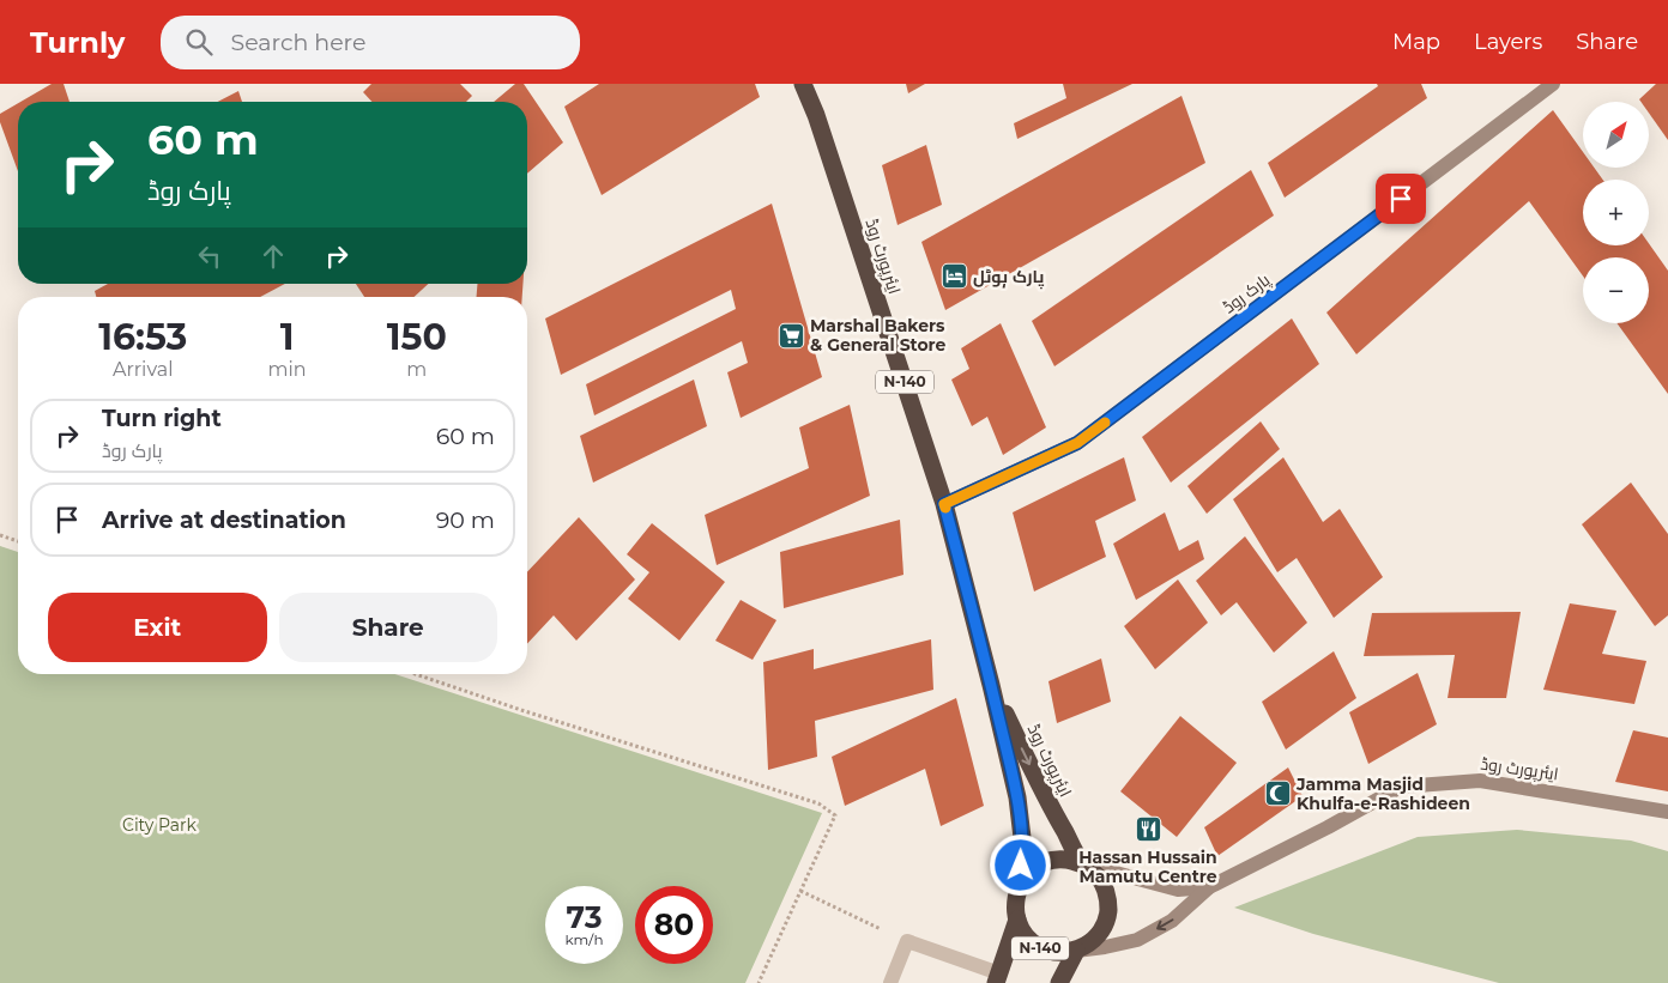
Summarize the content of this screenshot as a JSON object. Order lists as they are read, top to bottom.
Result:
{
  "streets": {
    "highway": ["ایئرپورٹ روڈ", "N-140"],
    "street": ["پارک روڈ"]
  },
  "crossings": [
    ["ایئرپورٹ روڈ", "پارک روڈ"],
    ["ایئرپورٹ روڈ", "N-140"]
  ],
  "parks": ["City Park"],
  "places": {
    "hotel": ["پارک ہوٹل"],
    "supermarket": ["Marshal Bakers & General Store"],
    "mosque": ["Jamma Masjid Khulfa-e-Rashideen"],
    "restaurant": ["Hassan Hussain Mamutu Centre"]
  },
  "north": "top right",
  "page": {
    "header": "Turnly",
    "search": "Search here",
    "nav": ["Map", "Layers", "Share"],
    "map_buttons": ["+", "−"],
    "turn": ["60 m", "پارک روڈ"],
    "eta": [
      "16:53",
      "Arrival",
      "1",
      "min",
      "150",
      "m"
    ],
    "list": [
      {
        "name": "Turn right",
        "note": "پارک روڈ",
        "value": "60 m"
      },
      {
        "name": "Arrive at destination",
        "value": "90 m"
      }
    ],
    "buttons": ["Exit", "Share"],
    "speed": "73 km/h",
    "limit": "80"
  }
}
